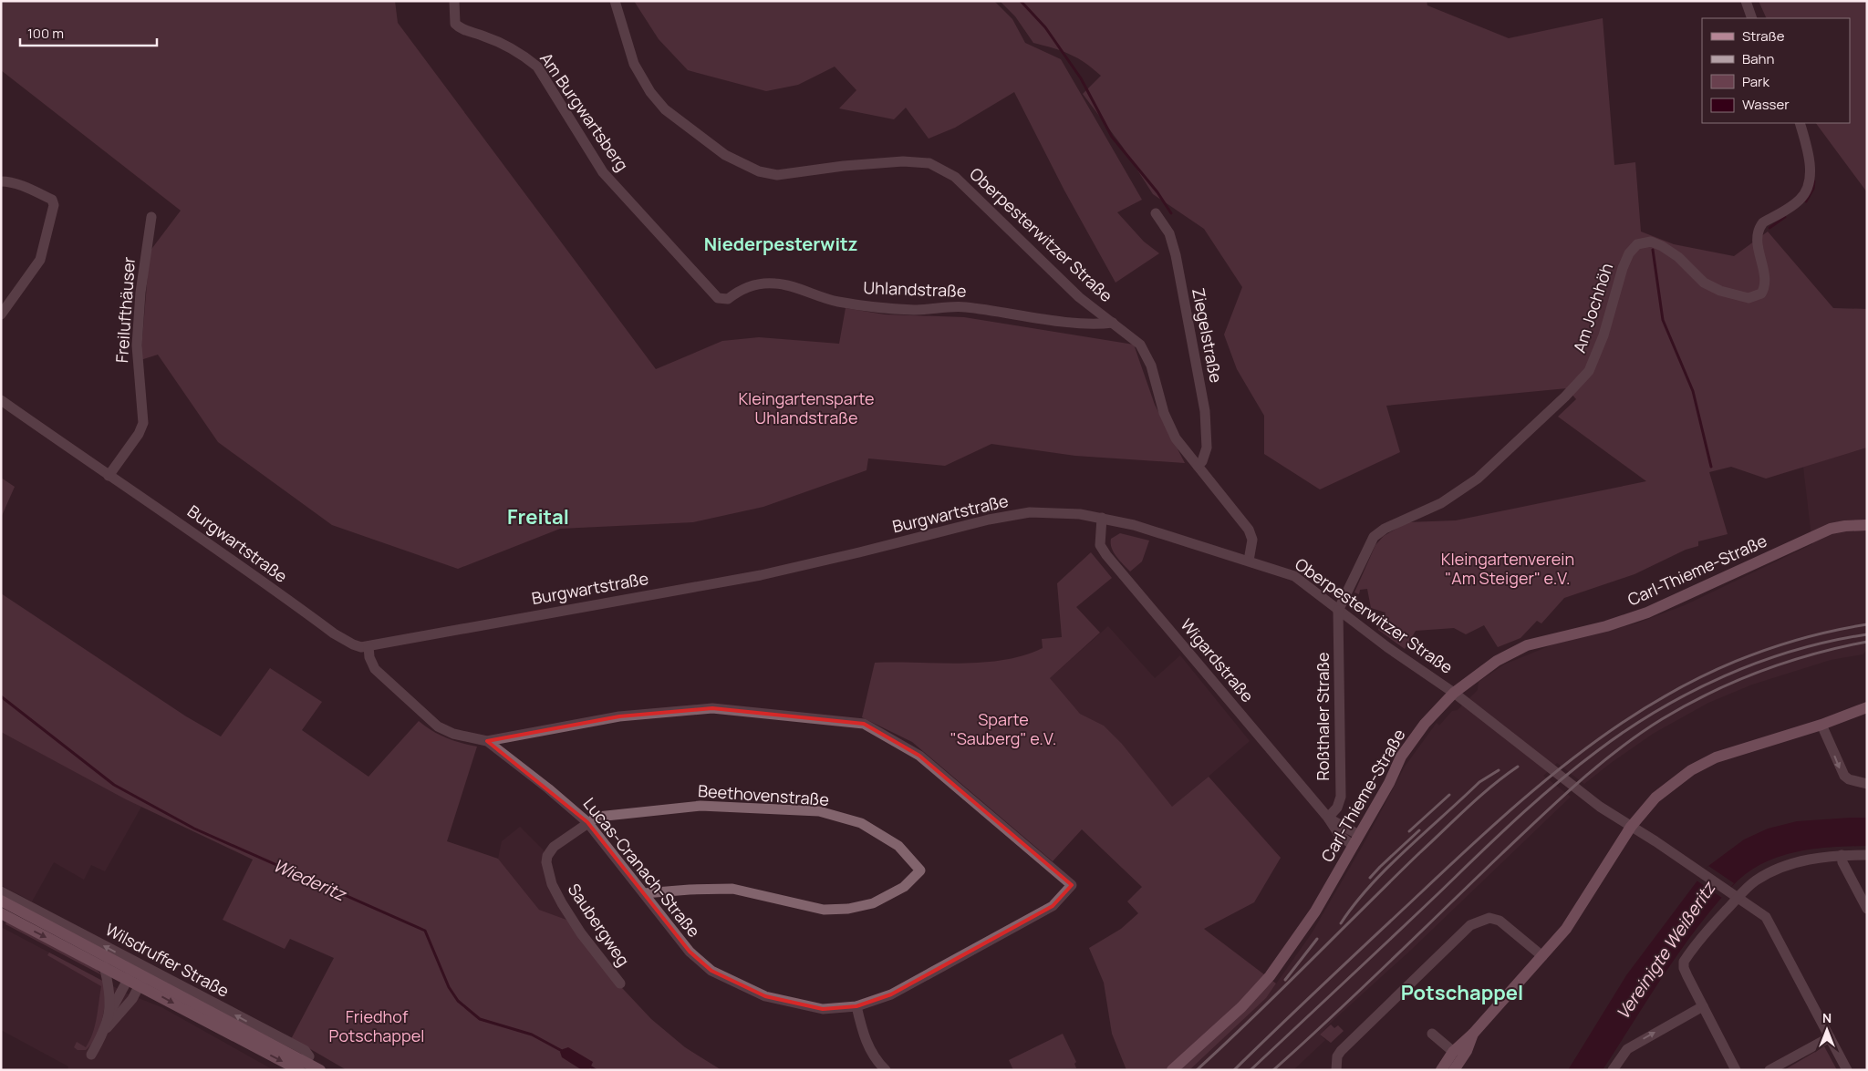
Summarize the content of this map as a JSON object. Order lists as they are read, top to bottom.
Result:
{
  "streets": {
    "main road": ["Carl-Thieme-Straße", "Wilsdruffer Straße"],
    "street": [
      "Am Burgwartsberg",
      "Oberpesterwitzer Straße",
      "Uhlandstraße",
      "Am Jochhöh",
      "Freilufthäuser",
      "Ziegelstraße",
      "Burgwartstraße",
      "Wigardstraße",
      "Roßthaler Straße",
      "Beethovenstraße",
      "Lucas-Cranach-Straße",
      "Saubergweg"
    ]
  },
  "crossings": [
    ["Am Burgwartsberg", "Uhlandstraße"],
    ["Oberpesterwitzer Straße", "Uhlandstraße"],
    ["Oberpesterwitzer Straße", "Am Jochhöh"],
    ["Oberpesterwitzer Straße", "Ziegelstraße"],
    ["Oberpesterwitzer Straße", "Burgwartstraße"],
    ["Oberpesterwitzer Straße", "Carl-Thieme-Straße"],
    ["Oberpesterwitzer Straße", "Roßthaler Straße"],
    ["Am Jochhöh", "Roßthaler Straße"],
    ["Freilufthäuser", "Burgwartstraße"],
    ["Burgwartstraße", "Wigardstraße"],
    ["Burgwartstraße", "Lucas-Cranach-Straße"],
    ["Carl-Thieme-Straße", "Wigardstraße"],
    ["Wigardstraße", "Roßthaler Straße"],
    ["Beethovenstraße", "Lucas-Cranach-Straße"],
    ["Beethovenstraße", "Saubergweg"],
    ["Lucas-Cranach-Straße", "Saubergweg"]
  ],
  "districts": ["Niederpesterwitz", "Freital", "Potschappel"],
  "water": ["Wiederitz", "Vereinigte Weißeritz"],
  "parks": [
    "Kleingartensparte Uhlandstraße",
    "Kleingartenverein \"Am Steiger\" e.V.",
    "Sparte \"Sauberg\" e.V.",
    "Friedhof Potschappel"
  ],
  "legend": [
    "Straße",
    "Bahn",
    "Park",
    "Wasser"
  ],
  "scale_bar": "100 m",
  "north": "top"
}
